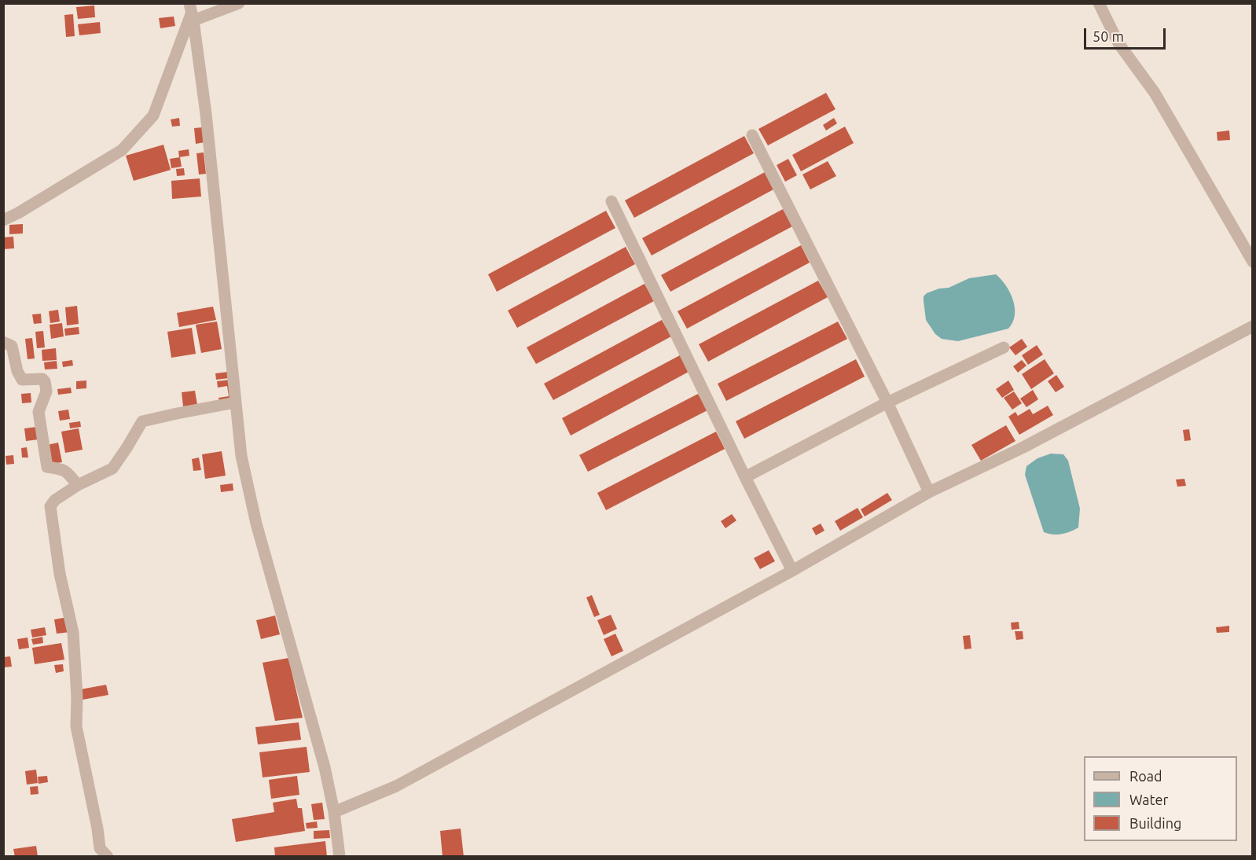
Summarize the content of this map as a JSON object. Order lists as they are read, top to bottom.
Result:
{
  "legend": ["Road", "Water", "Building"],
  "scale_bar": "50 m"
}
